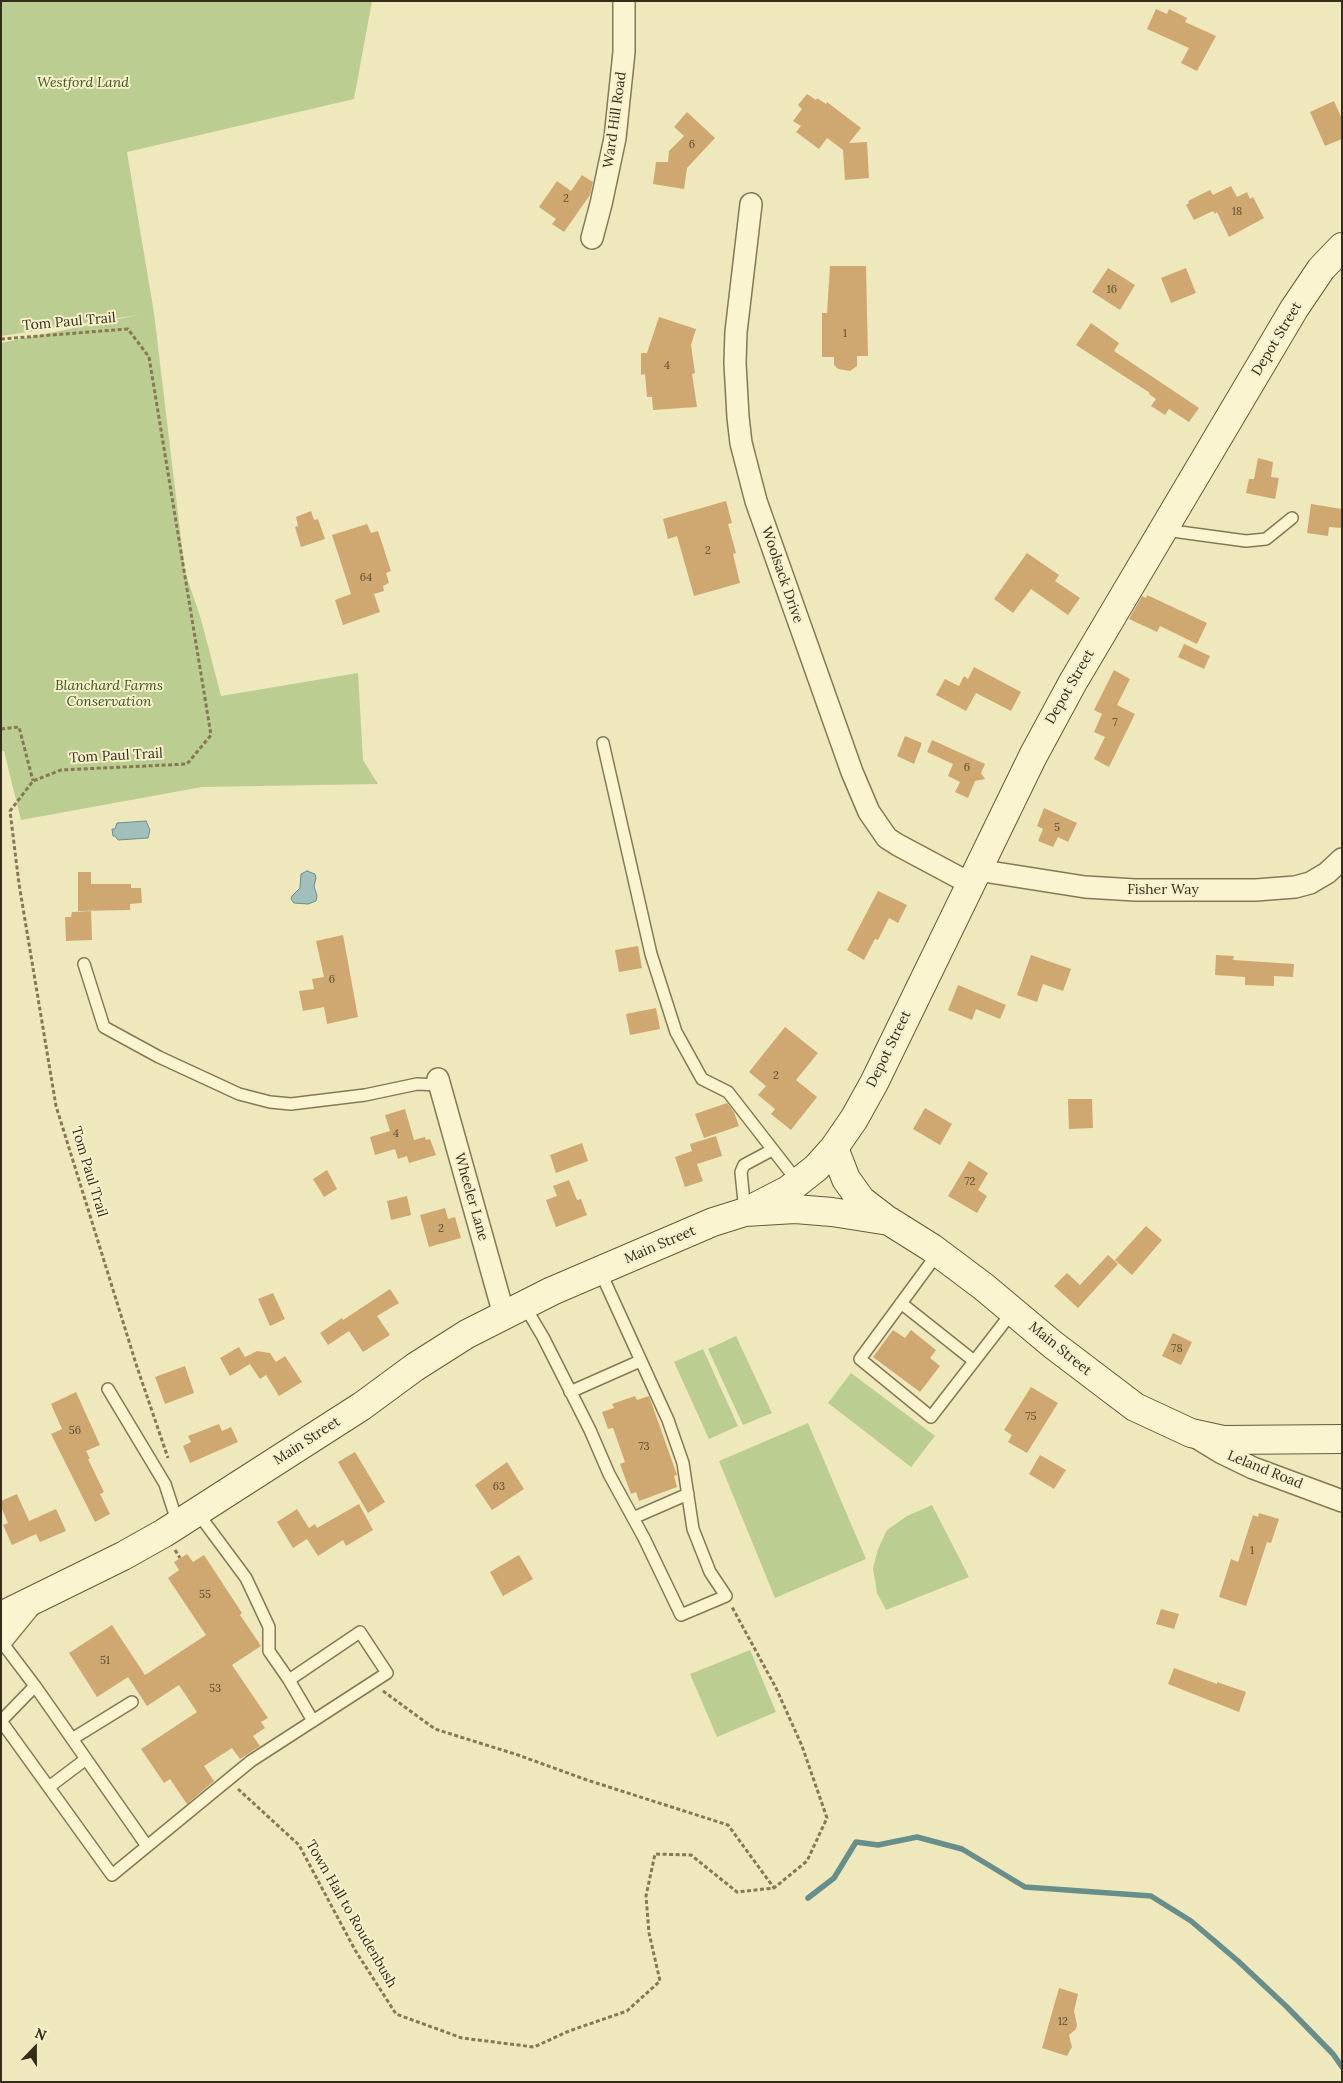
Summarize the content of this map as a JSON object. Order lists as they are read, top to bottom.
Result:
{
  "streets": {
    "main road": ["Depot Street", "Main Street"],
    "street": [
      "Ward Hill Road",
      "Woolsack Drive",
      "Fisher Way",
      "Wheeler Lane",
      "Leland Road"
    ],
    "path": ["Tom Paul Trail", "Town Hall to Roudenbush"]
  },
  "crossings": [
    ["Depot Street", "Woolsack Drive"],
    ["Depot Street", "Fisher Way"],
    ["Depot Street", "Main Street"],
    ["Woolsack Drive", "Fisher Way"],
    ["Wheeler Lane", "Main Street"],
    ["Main Street", "Leland Road"]
  ],
  "parks": ["Westford Land", "Blanchard Farms Conservation"],
  "house_numbers": [
    "6",
    "2",
    "18",
    "16",
    "1",
    "4",
    "2",
    "64",
    "7",
    "6",
    "5",
    "6",
    "2",
    "4",
    "72",
    "2",
    "78",
    "75",
    "56",
    "73",
    "63",
    "1",
    "55",
    "51",
    "53",
    "12"
  ],
  "north": "top"
}
